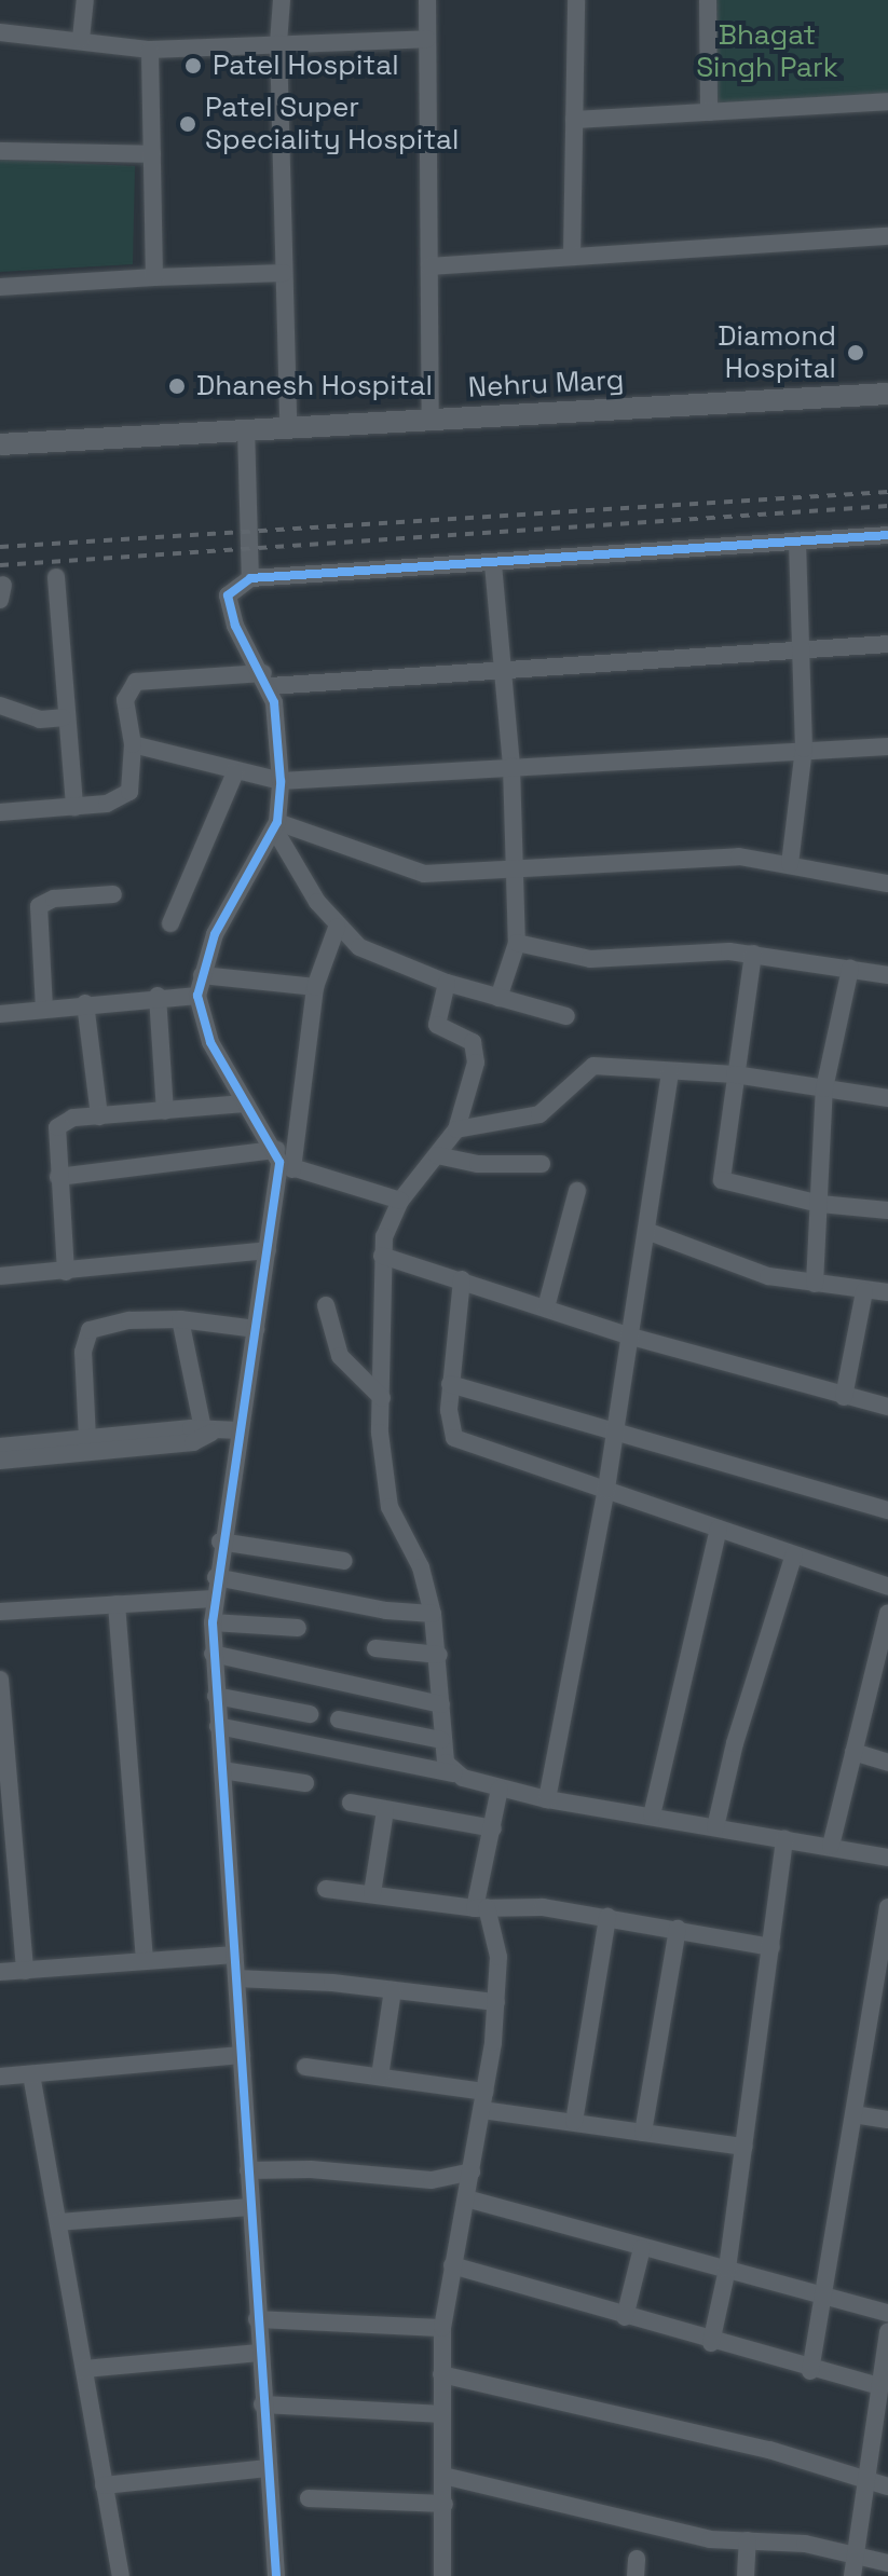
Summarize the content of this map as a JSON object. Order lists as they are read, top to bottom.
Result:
{
  "streets": {
    "street": ["Nehru Marg"]
  },
  "parks": ["Bhagat Singh Park"],
  "places": [
    "Patel Hospital",
    "Patel Super Speciality Hospital",
    "Diamond Hospital",
    "Dhanesh Hospital"
  ]
}
